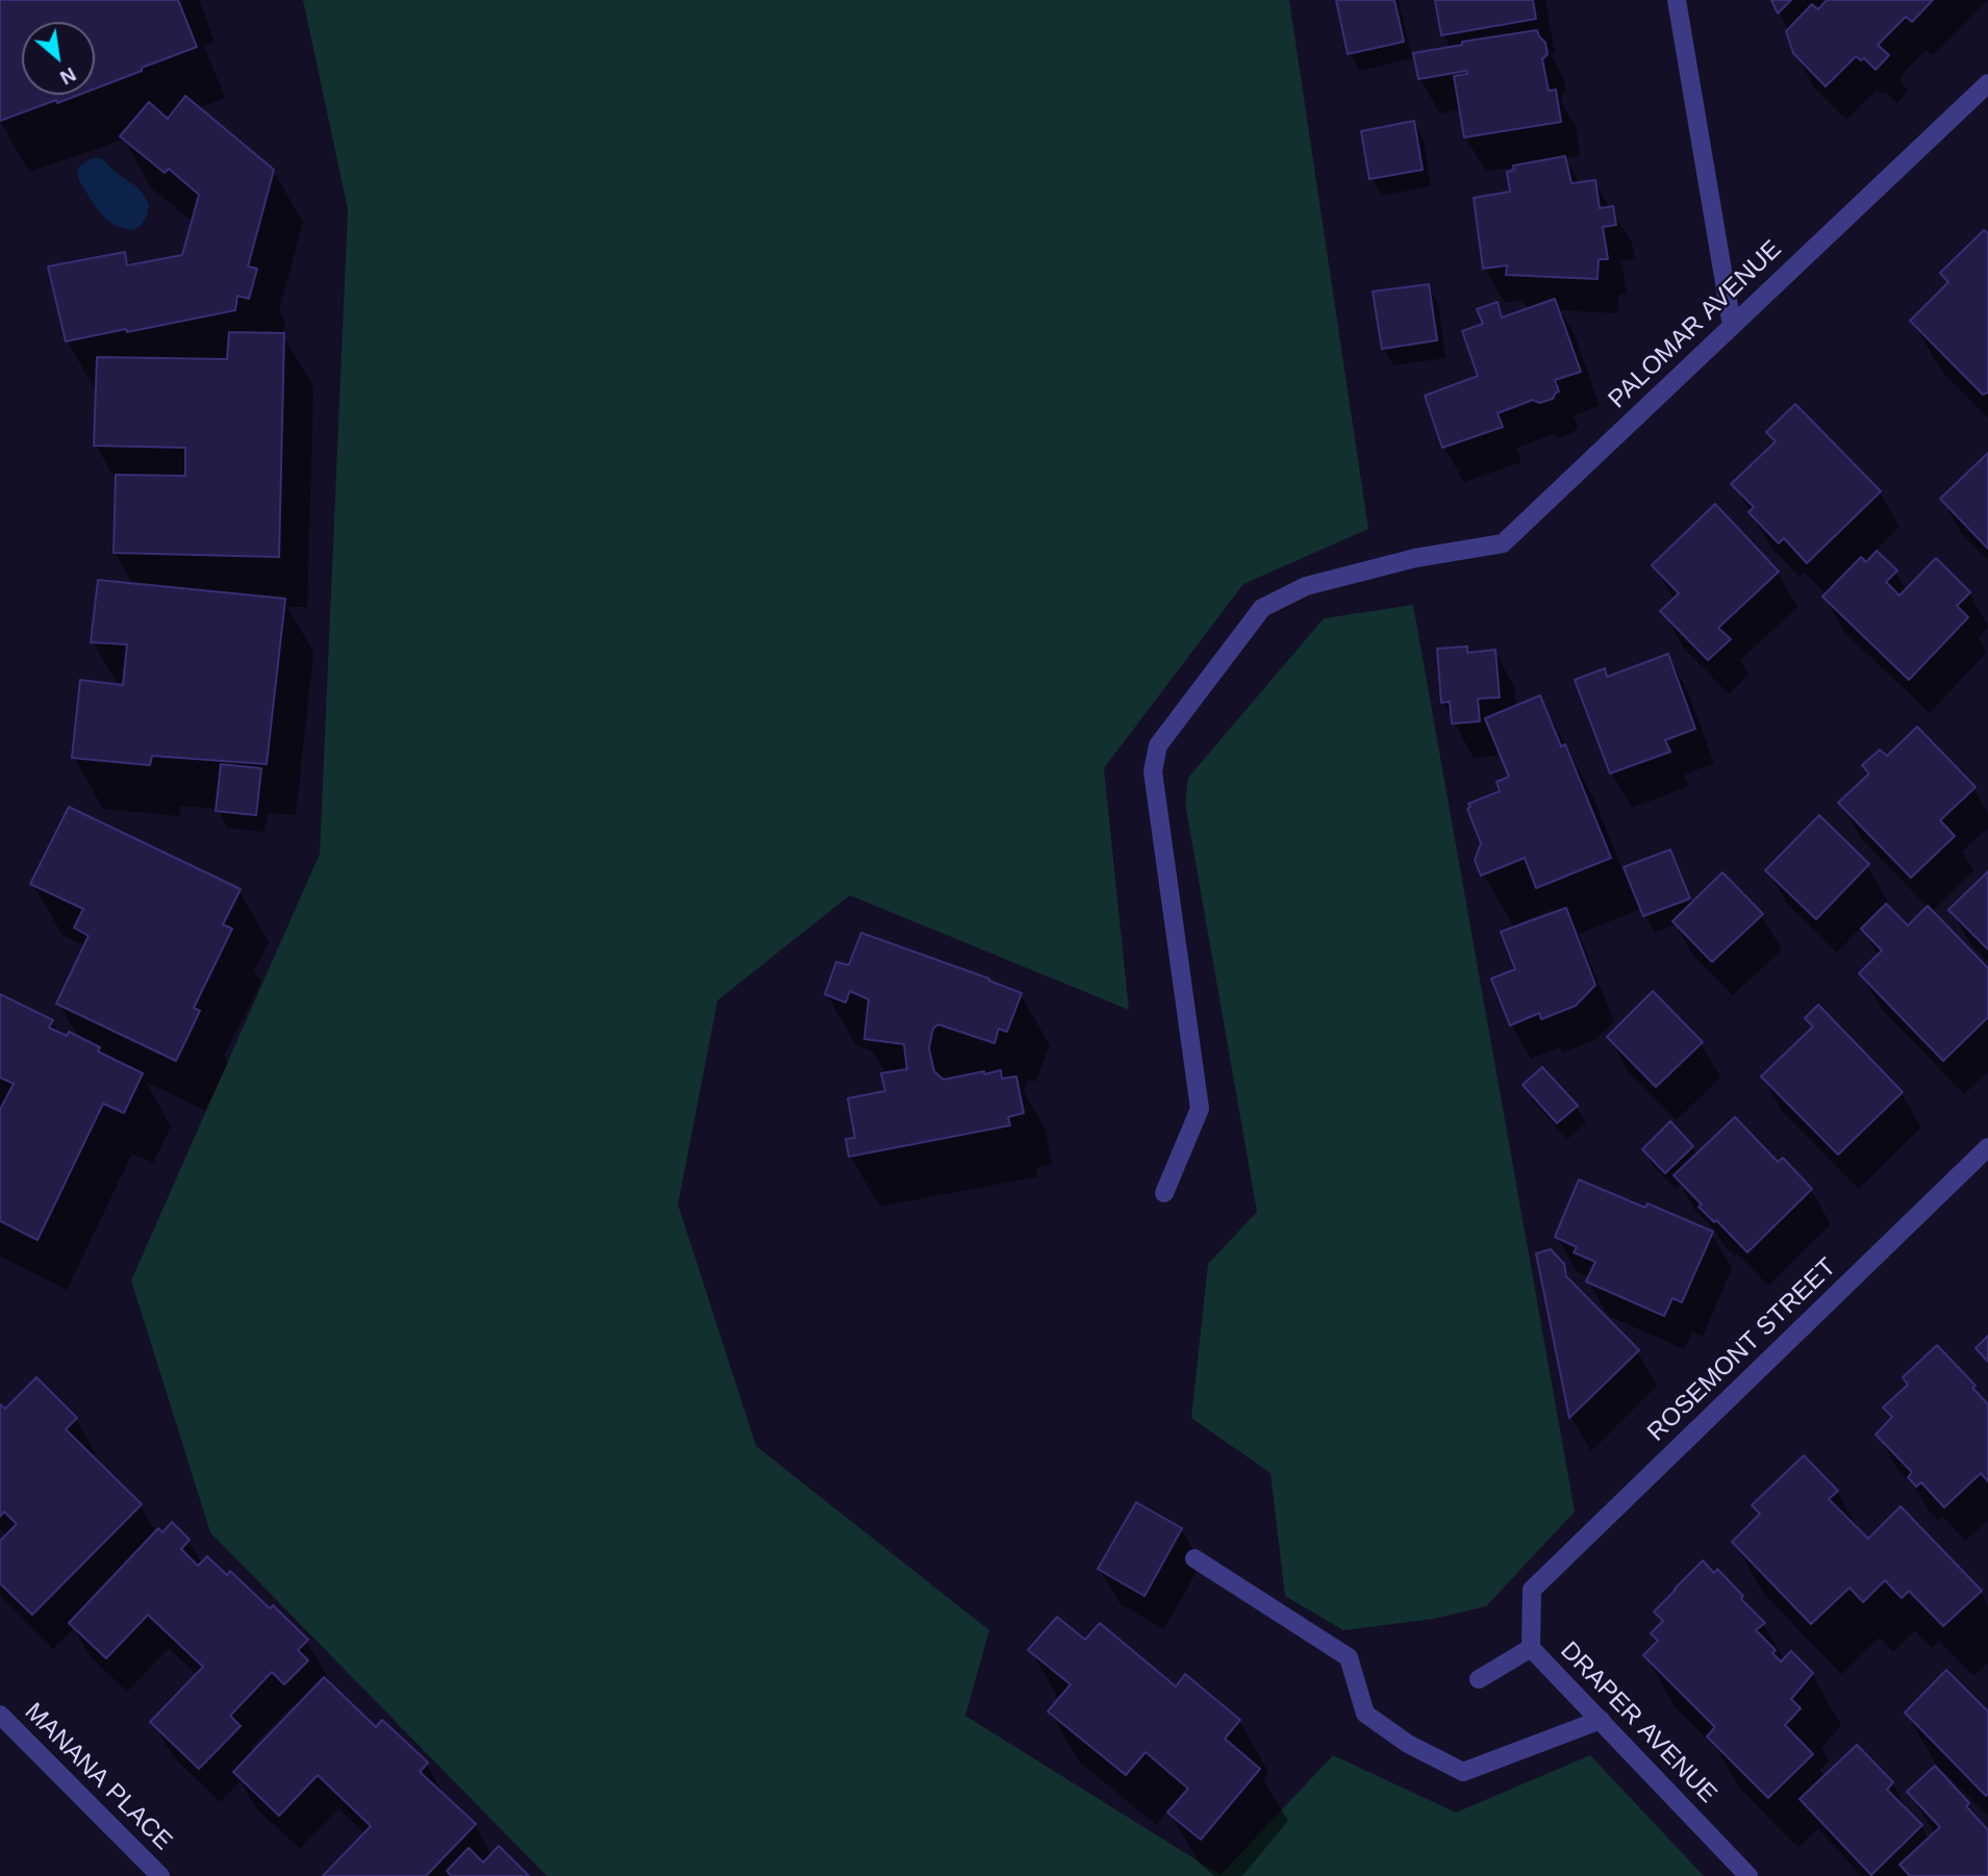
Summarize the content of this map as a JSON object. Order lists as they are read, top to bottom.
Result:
{
  "streets": {
    "street": [
      "PALOMAR AVENUE",
      "ROSEMONT STREET",
      "DRAPER AVENUE",
      "MANANA PLACE"
    ]
  },
  "crossings": [
    ["ROSEMONT STREET", "DRAPER AVENUE"]
  ],
  "north": "bottom right"
}
